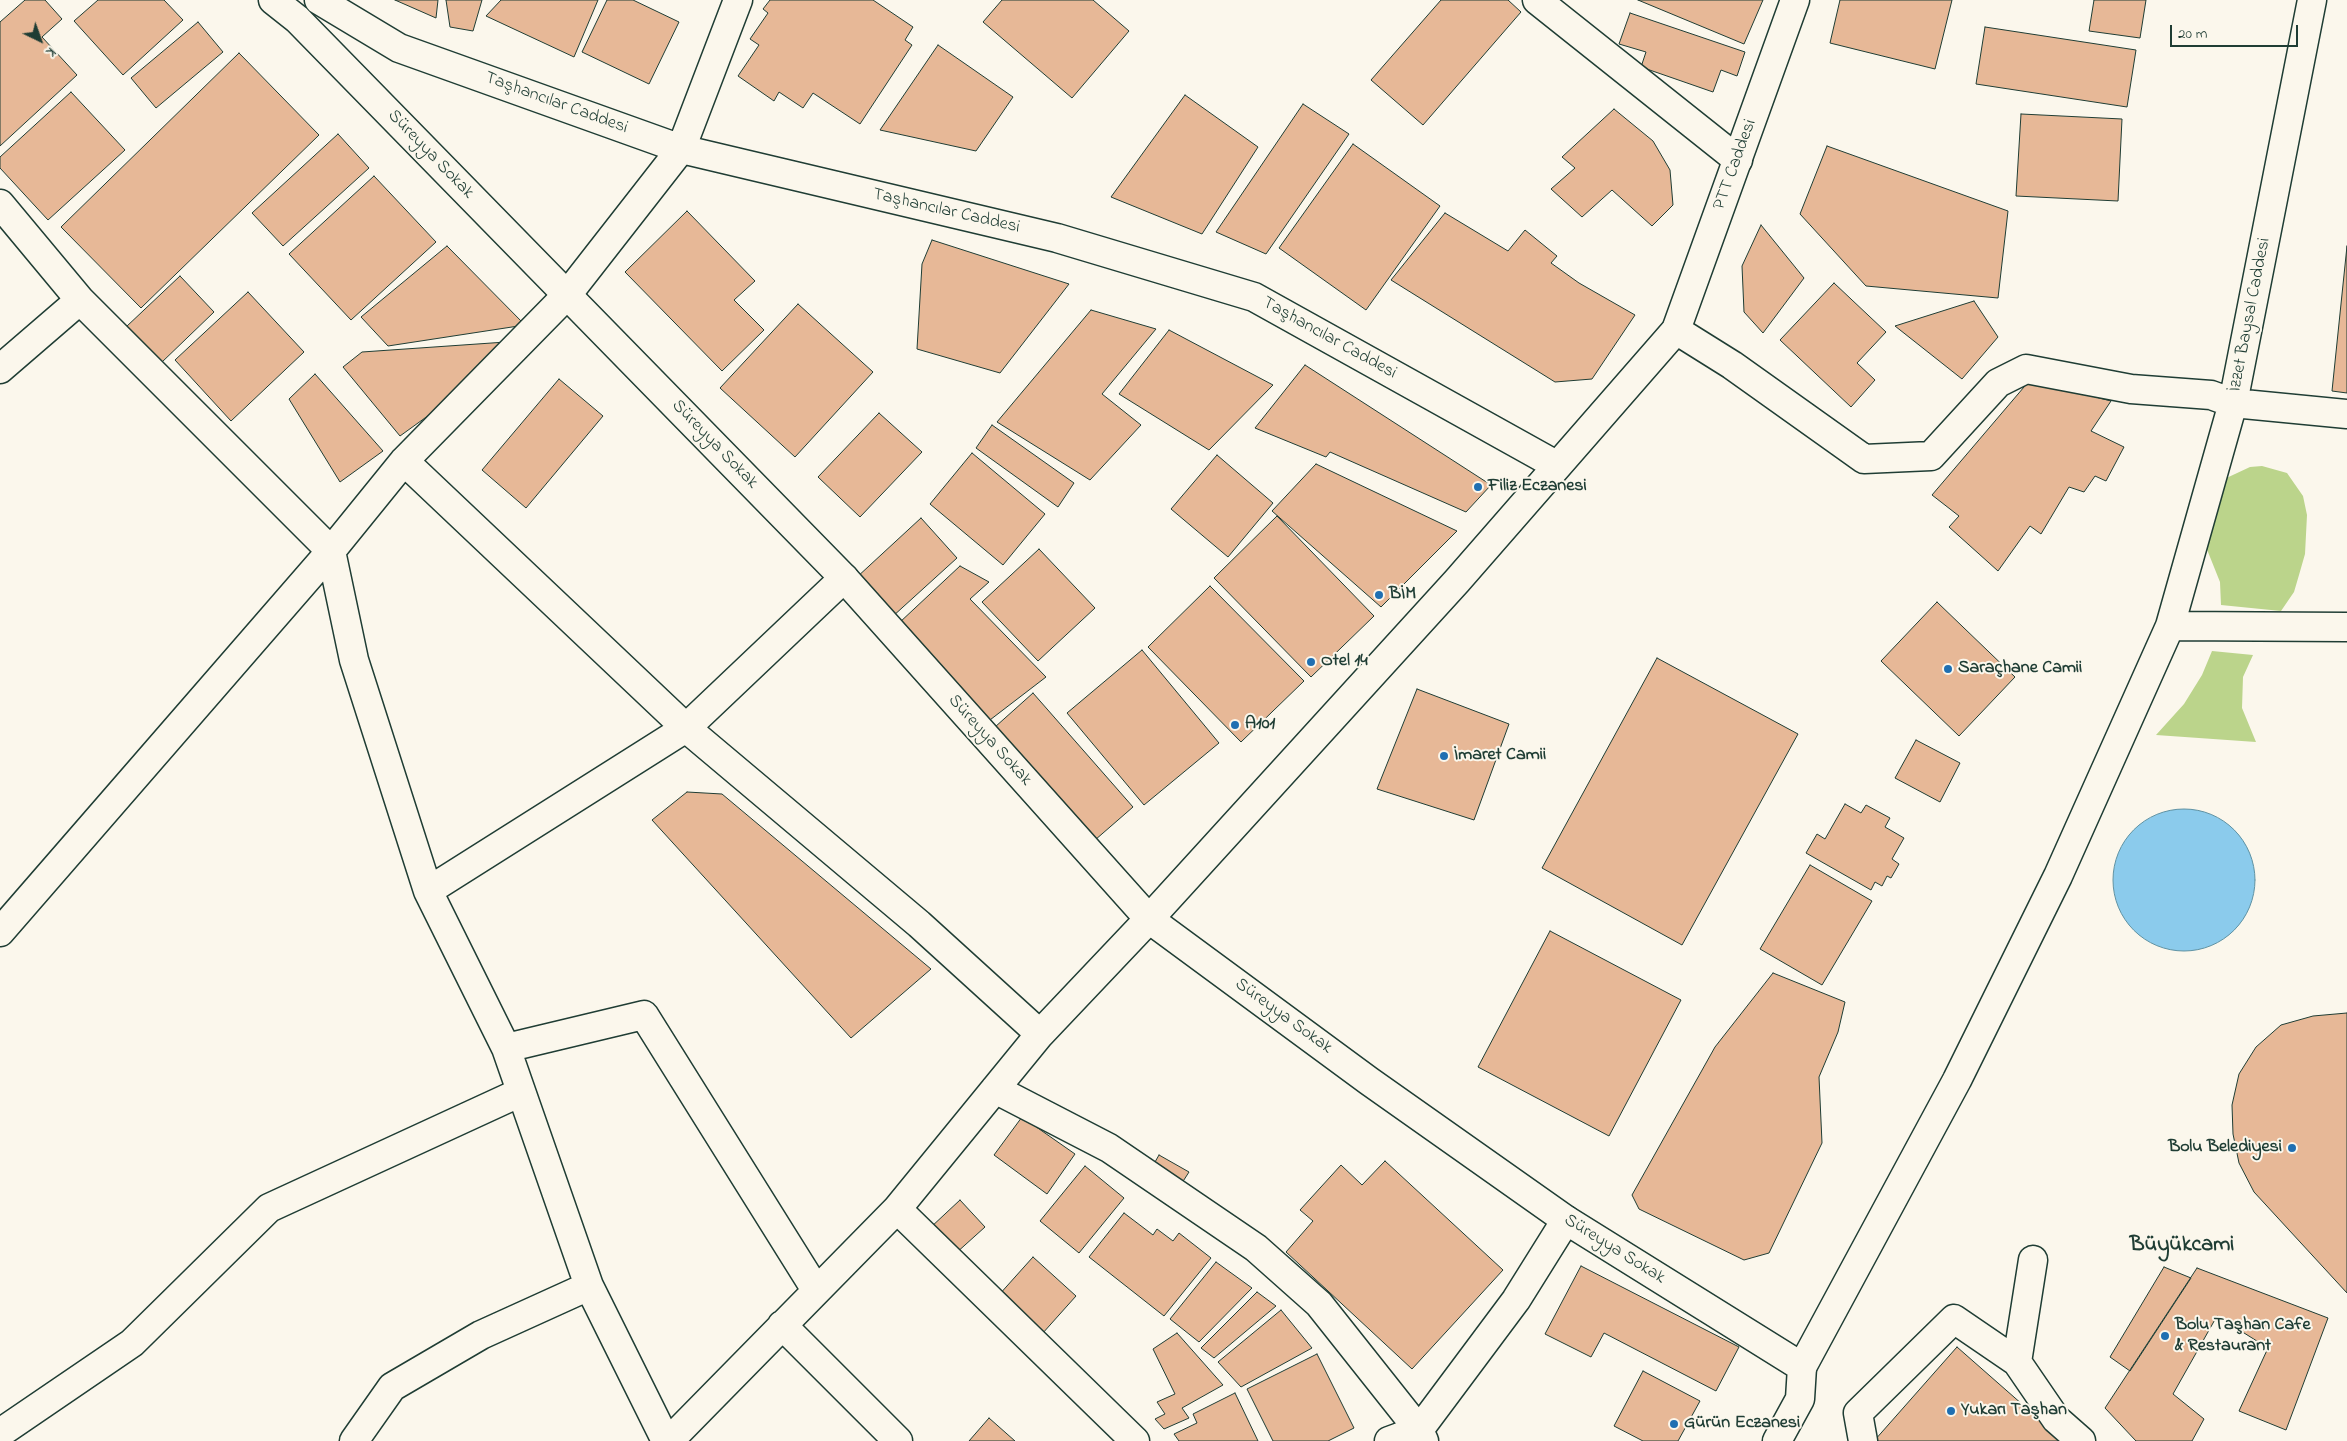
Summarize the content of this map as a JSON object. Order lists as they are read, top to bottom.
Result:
{
  "streets": {
    "street": [
      "Taşhancılar Caddesi",
      "Süreyya Sokak",
      "PTT Caddesi",
      "İzzet Baysal Caddesi"
    ]
  },
  "crossings": [
    ["Süreyya Sokak", "İzzet Baysal Caddesi"]
  ],
  "districts": ["Büyükcami"],
  "places": [
    "Filiz Eczanesi",
    "BİM",
    "Otel 14",
    "Saraçhane Camii",
    "A101",
    "İmaret Camii",
    "Bolu Belediyesi",
    "Bolu Taşhan Cafe & Restaurant",
    "Yukarı Taşhan",
    "Gürün Eczanesi"
  ],
  "scale_bar": "20 m",
  "north": "bottom right"
}
